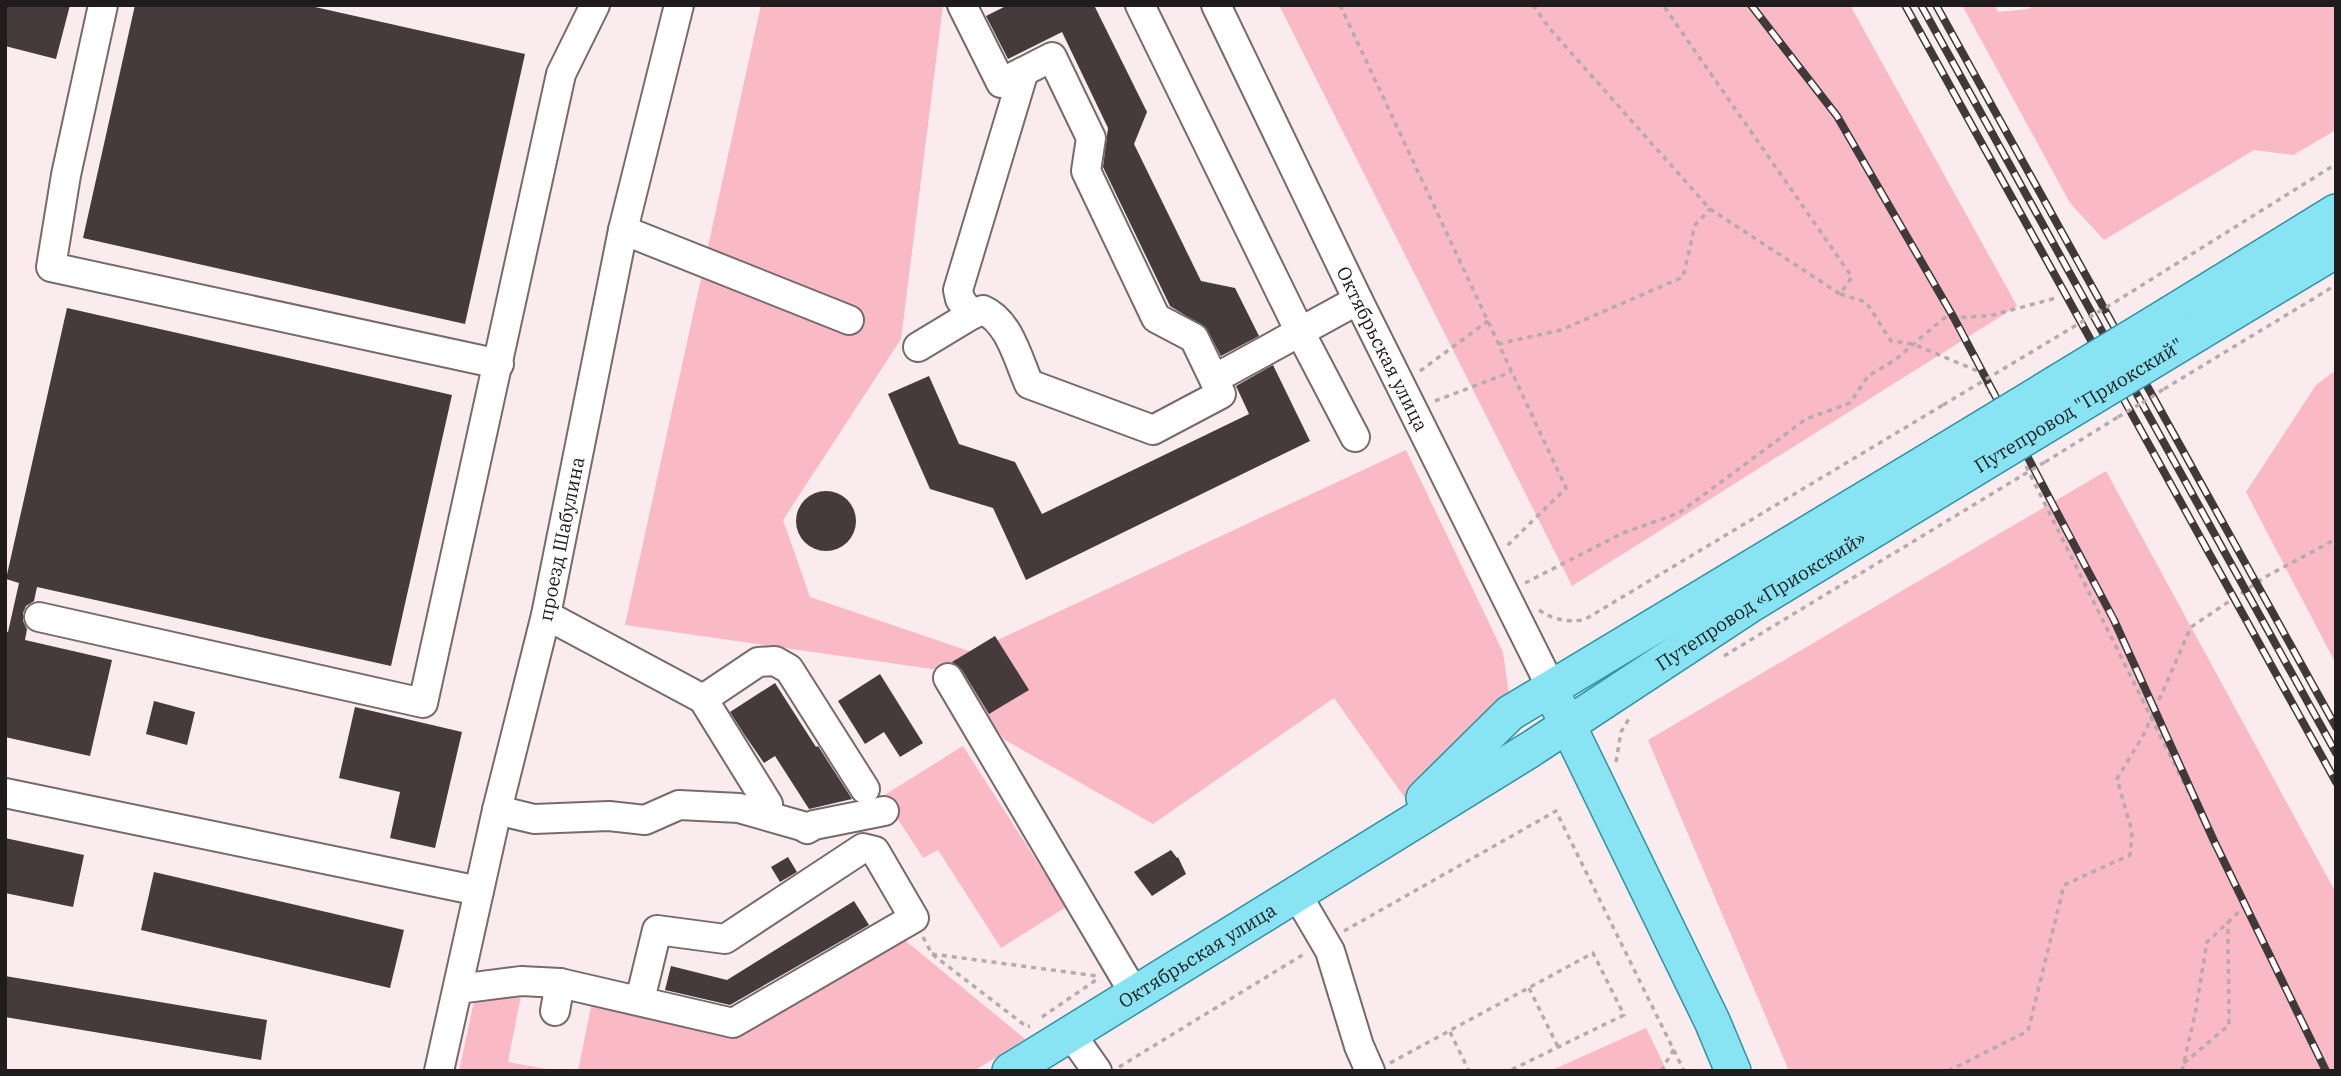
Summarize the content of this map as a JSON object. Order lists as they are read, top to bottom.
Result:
{
  "streets": {
    "main road": ["Октябрьская улица", "Путепровод \"Приокский\"", "Путепровод «Приокский»"],
    "street": ["проезд Шабулина"]
  },
  "crossings": [
    ["Октябрьская улица", "Путепровод «Приокский»"],
    ["Путепровод \"Приокский\"", "Путепровод «Приокский»"]
  ]
}
